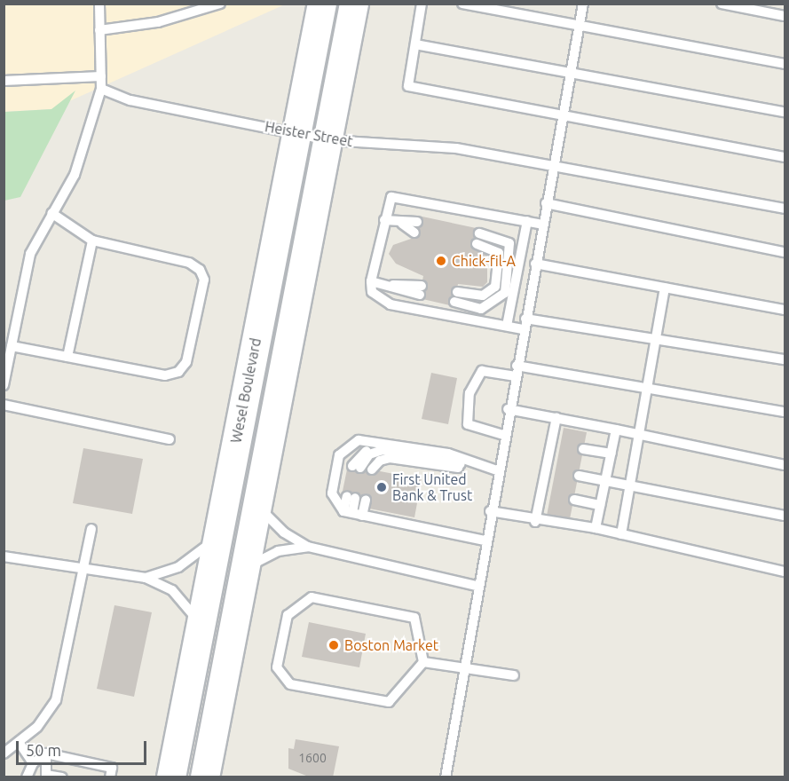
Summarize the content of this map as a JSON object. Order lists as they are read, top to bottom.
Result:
{
  "streets": {
    "main road": ["Wesel Boulevard"],
    "lane": ["Heister Street"]
  },
  "crossings": [
    ["Heister Street", "Wesel Boulevard"]
  ],
  "places": ["Chick-fil-A", "First United Bank & Trust", "Boston Market"],
  "house_numbers": ["1600"],
  "scale_bar": "50 m"
}
